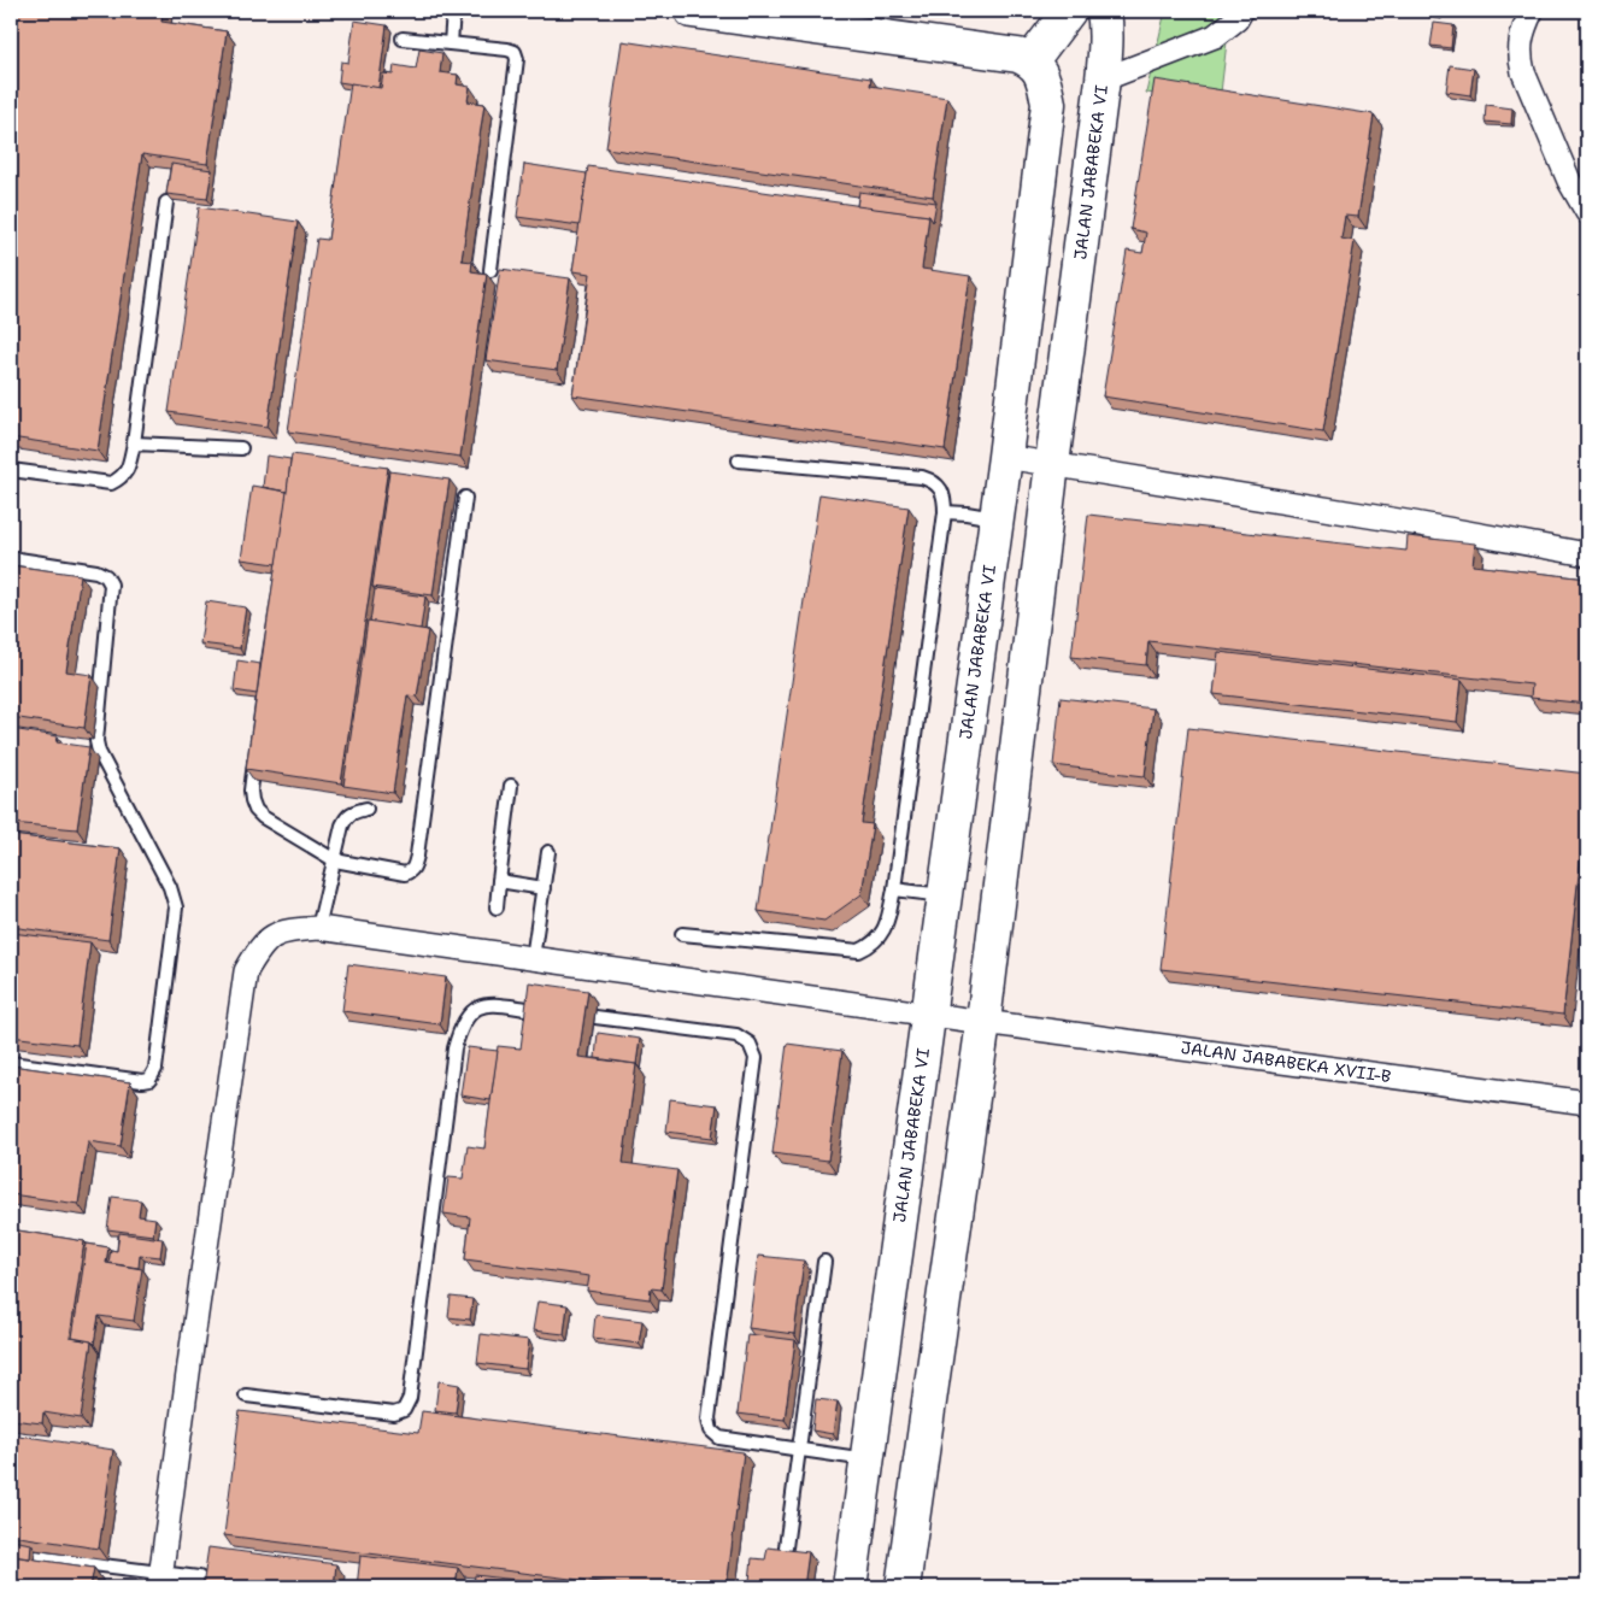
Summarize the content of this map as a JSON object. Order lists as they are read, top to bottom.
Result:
{
  "streets": {
    "street": ["JALAN JABABEKA VI", "JALAN JABABEKA XVII-B"]
  },
  "crossings": [
    ["JALAN JABABEKA VI", "JALAN JABABEKA XVII-B"]
  ]
}
